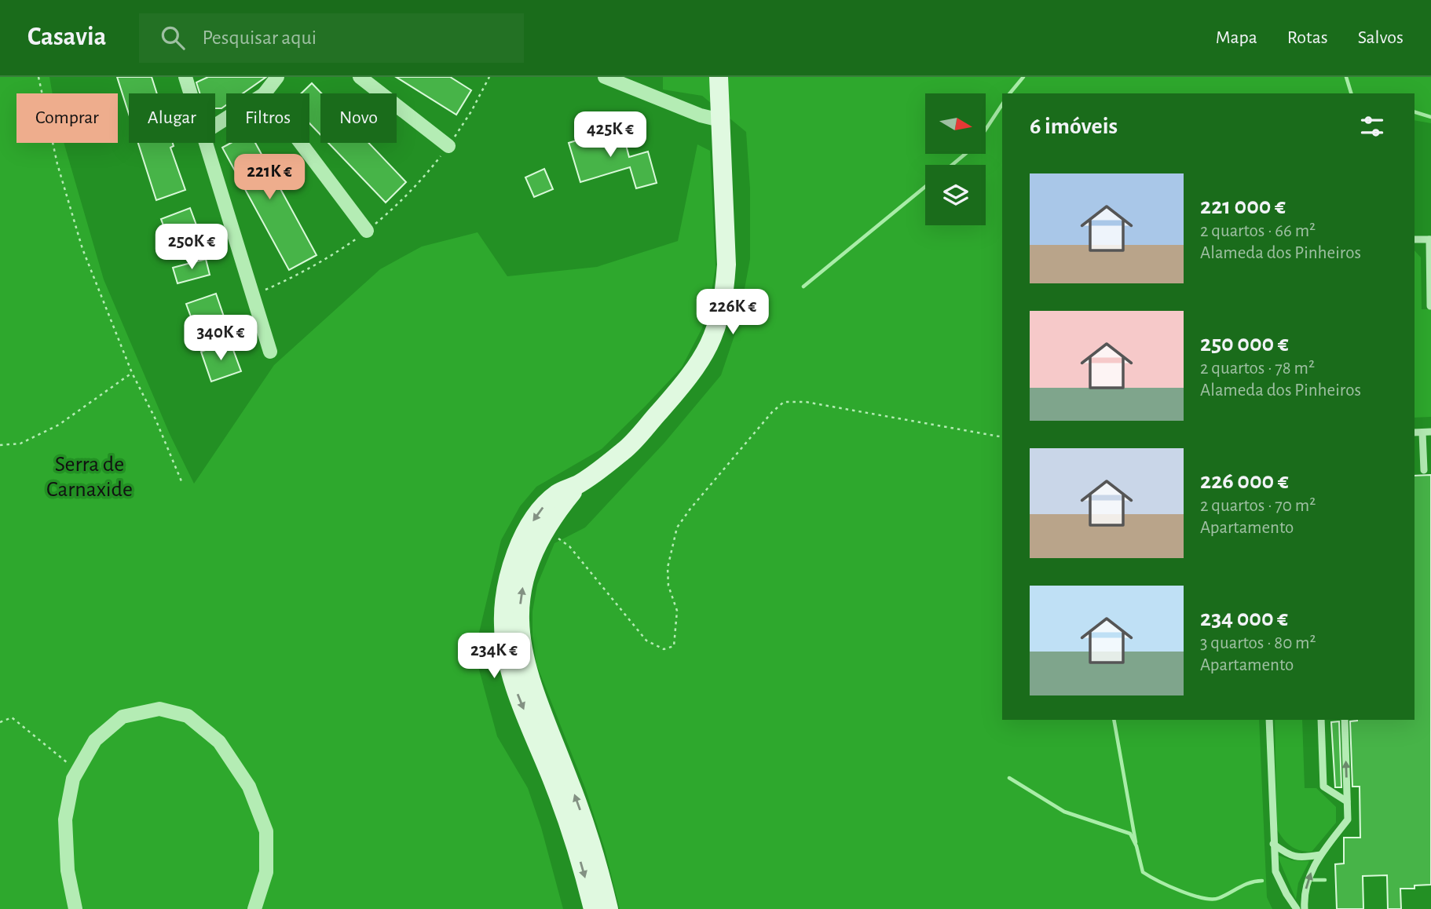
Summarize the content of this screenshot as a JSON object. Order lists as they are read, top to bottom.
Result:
{
  "parks": ["Serra de Carnaxide"],
  "north": "right",
  "page": {
    "header": "Casavia",
    "search": "Pesquisar aqui",
    "nav": ["Mapa", "Rotas", "Salvos"],
    "chip": [
      "Comprar",
      "Alugar",
      "Filtros",
      "Novo"
    ],
    "heading": "6 imóveis",
    "price": [
      "425K €",
      "221K €",
      "250K €",
      "226K €",
      "340K €",
      "234K €"
    ],
    "list": [
      {
        "name": "221 000 €",
        "note": "2 quartos · 66 m² · Alameda dos Pinheiros"
      },
      {
        "name": "250 000 €",
        "note": "2 quartos · 78 m² · Alameda dos Pinheiros"
      },
      {
        "name": "226 000 €",
        "note": "2 quartos · 70 m² · Apartamento"
      },
      {
        "name": "234 000 €",
        "note": "3 quartos · 80 m² · Apartamento"
      }
    ]
  }
}
